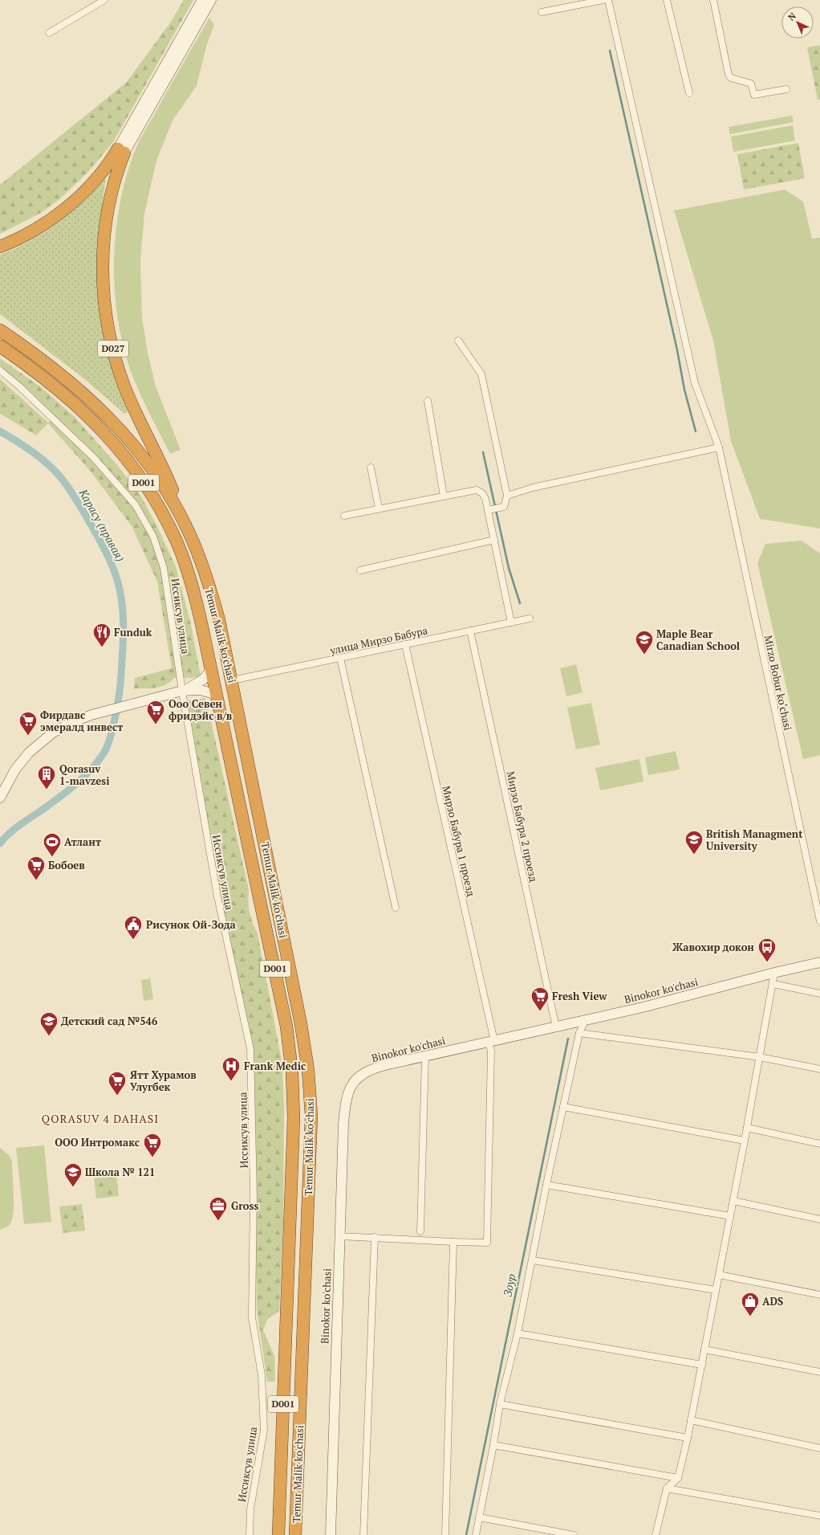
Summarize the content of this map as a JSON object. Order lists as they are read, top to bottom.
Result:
{
  "streets": {
    "highway": ["D027", "D001", "Temur Malik ko'chasi"],
    "main road": ["Binokor ko'chasi"],
    "street": [
      "Иссиксув улица",
      "улица Мирзо Бабура",
      "Mirzo Bobur ko‘chasi",
      "Мирзо Бабура 2 проезд",
      "Мирзо Бабура 1 проезд"
    ]
  },
  "crossings": [
    ["D027", "Temur Malik ko'chasi"],
    ["Temur Malik ko'chasi", "улица Мирзо Бабура"],
    ["улица Мирзо Бабура", "Мирзо Бабура 2 проезд"],
    ["улица Мирзо Бабура", "Мирзо Бабура 1 проезд"],
    ["Мирзо Бабура 2 проезд", "Binokor ko'chasi"],
    ["Мирзо Бабура 1 проезд", "Binokor ko'chasi"]
  ],
  "districts": ["QORASUV 4 DAHASI"],
  "water": ["Карасу (правая)", "Зоур"],
  "places": {
    "restaurant": ["Funduk"],
    "school or university": [
      "Maple Bear Canadian School",
      "British Managment University",
      "Детский сад №546",
      "Школа № 121"
    ],
    "supermarket": [
      "Ооо Севен фридэйс в/в",
      "Фирдавс эмералд инвест",
      "Бобоев",
      "Fresh View",
      "Ятт Хурамов Улугбек",
      "ООО Интромакс"
    ],
    "building": ["Qorasuv 1-mavzesi"],
    "sports": ["Атлант"],
    "public building": ["Рисунок Ой-Зода"],
    "bus stop": ["Жавохир докон"],
    "hospital": ["Frank Medic"],
    "office": ["Gross"],
    "shop": ["ADS"]
  },
  "north": "top left"
}
